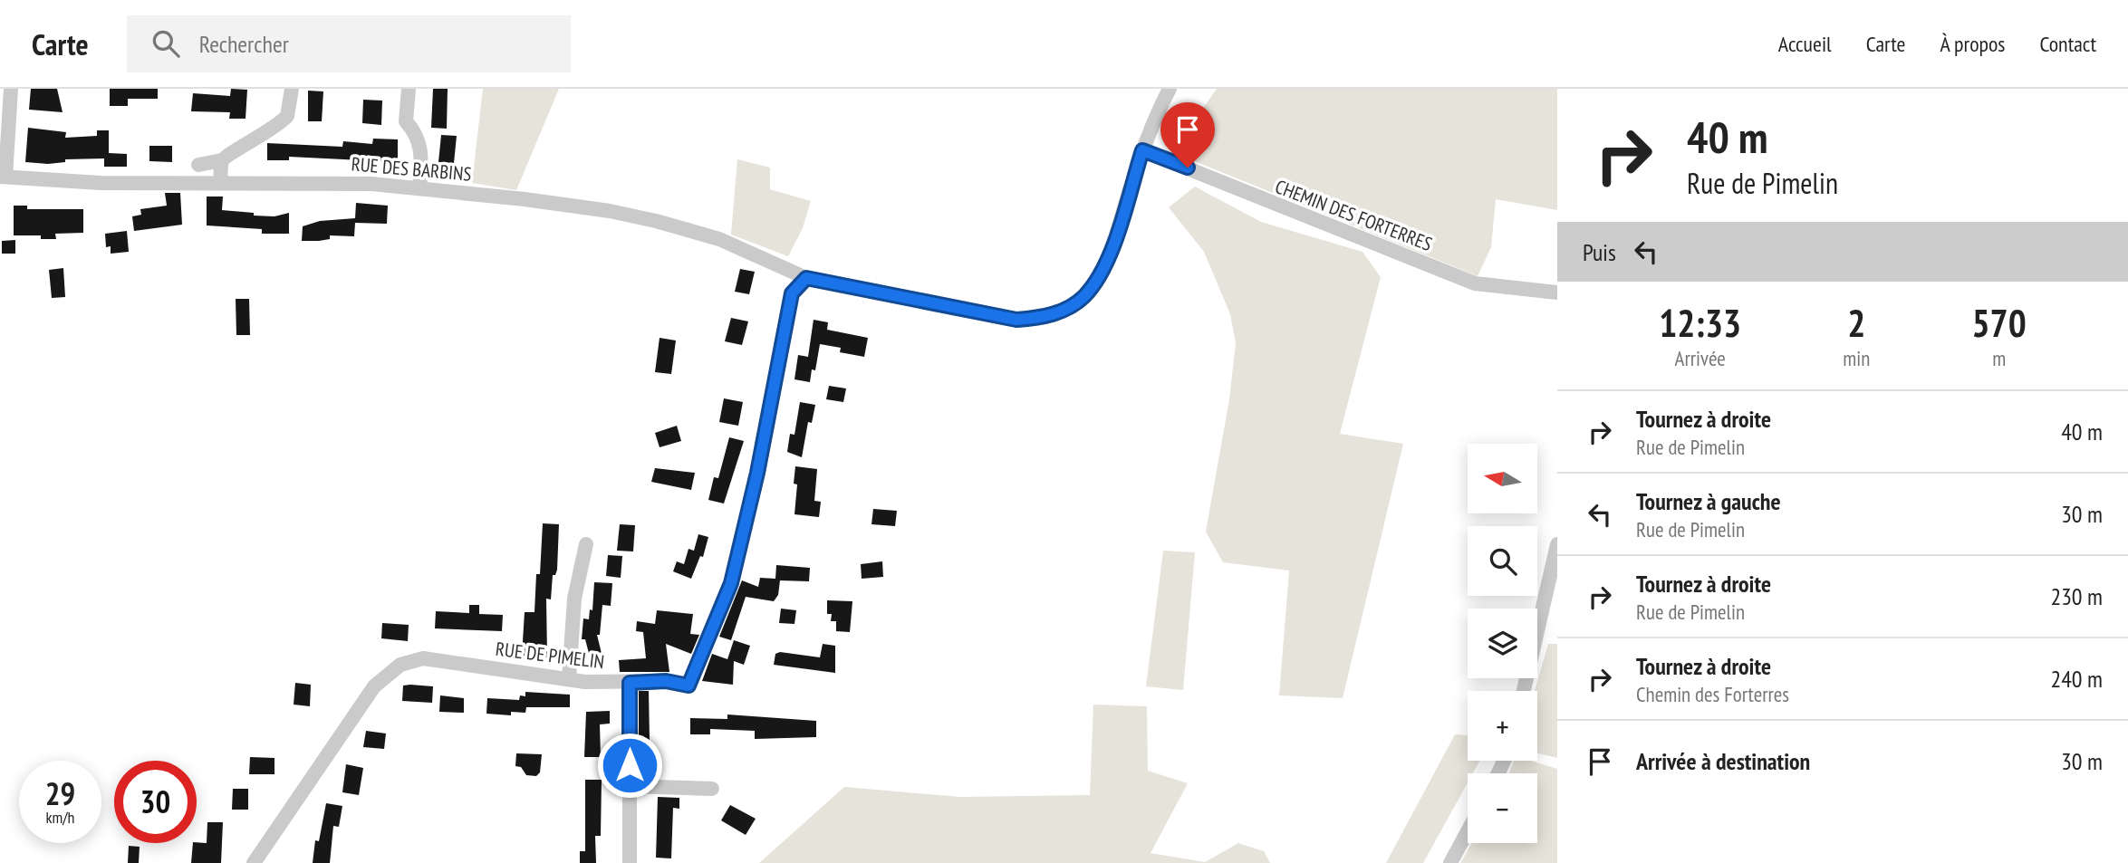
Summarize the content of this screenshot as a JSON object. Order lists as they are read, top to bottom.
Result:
{
  "streets": {
    "street": ["RUE DES BARBINS", "CHEMIN DES FORTERRES", "RUE DE PIMELIN"]
  },
  "crossings": [
    ["RUE DES BARBINS", "RUE DE PIMELIN"]
  ],
  "north": "left",
  "page": {
    "header": "Carte",
    "search": "Rechercher",
    "nav": [
      "Accueil",
      "Carte",
      "À propos",
      "Contact"
    ],
    "turn": ["40 m", "Rue de Pimelin"],
    "then": "Puis",
    "eta": [
      "12:33",
      "Arrivée",
      "2",
      "min",
      "570",
      "m"
    ],
    "list": [
      {
        "name": "Tournez à droite",
        "note": "Rue de Pimelin",
        "value": "40 m"
      },
      {
        "name": "Tournez à gauche",
        "note": "Rue de Pimelin",
        "value": "30 m"
      },
      {
        "name": "Tournez à droite",
        "note": "Rue de Pimelin",
        "value": "230 m"
      },
      {
        "name": "Tournez à droite",
        "note": "Chemin des Forterres",
        "value": "240 m"
      },
      {
        "name": "Arrivée à destination",
        "value": "30 m"
      }
    ],
    "map_buttons": ["+", "−"],
    "speed": "29 km/h",
    "limit": "30"
  }
}
